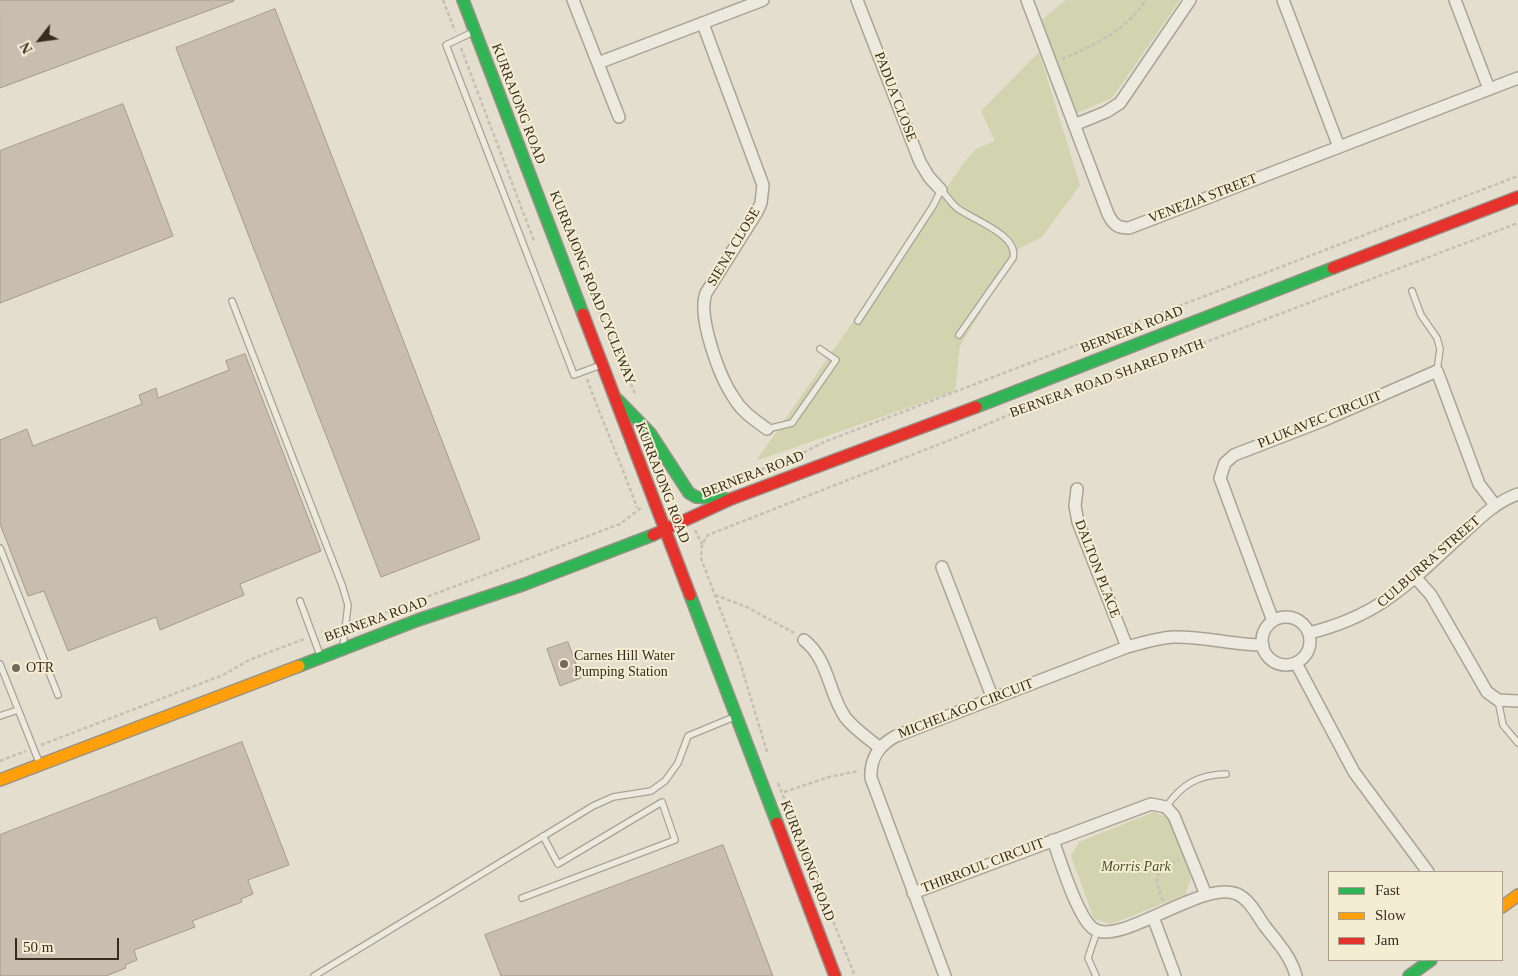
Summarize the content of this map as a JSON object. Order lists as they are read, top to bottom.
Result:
{
  "streets": {
    "main road": ["KURRAJONG ROAD", "BERNERA ROAD"],
    "street": [
      "PADUA CLOSE",
      "VENEZIA STREET",
      "SIENA CLOSE",
      "PLUKAVEC CIRCUIT",
      "CULBURRA STREET",
      "DALTON PLACE",
      "MICHELAGO CIRCUIT",
      "THIRROUL CIRCUIT"
    ],
    "path": ["KURRAJONG ROAD CYCLEWAY", "BERNERA ROAD SHARED PATH"]
  },
  "crossings": [
    ["KURRAJONG ROAD", "BERNERA ROAD"],
    ["PLUKAVEC CIRCUIT", "CULBURRA STREET"],
    ["PLUKAVEC CIRCUIT", "MICHELAGO CIRCUIT"],
    ["CULBURRA STREET", "MICHELAGO CIRCUIT"],
    ["DALTON PLACE", "MICHELAGO CIRCUIT"]
  ],
  "parks": ["Morris Park"],
  "places": ["Carnes Hill Water Pumping Station", "OTR"],
  "legend": ["Fast", "Slow", "Jam"],
  "scale_bar": "50 m",
  "north": "bottom left"
}
